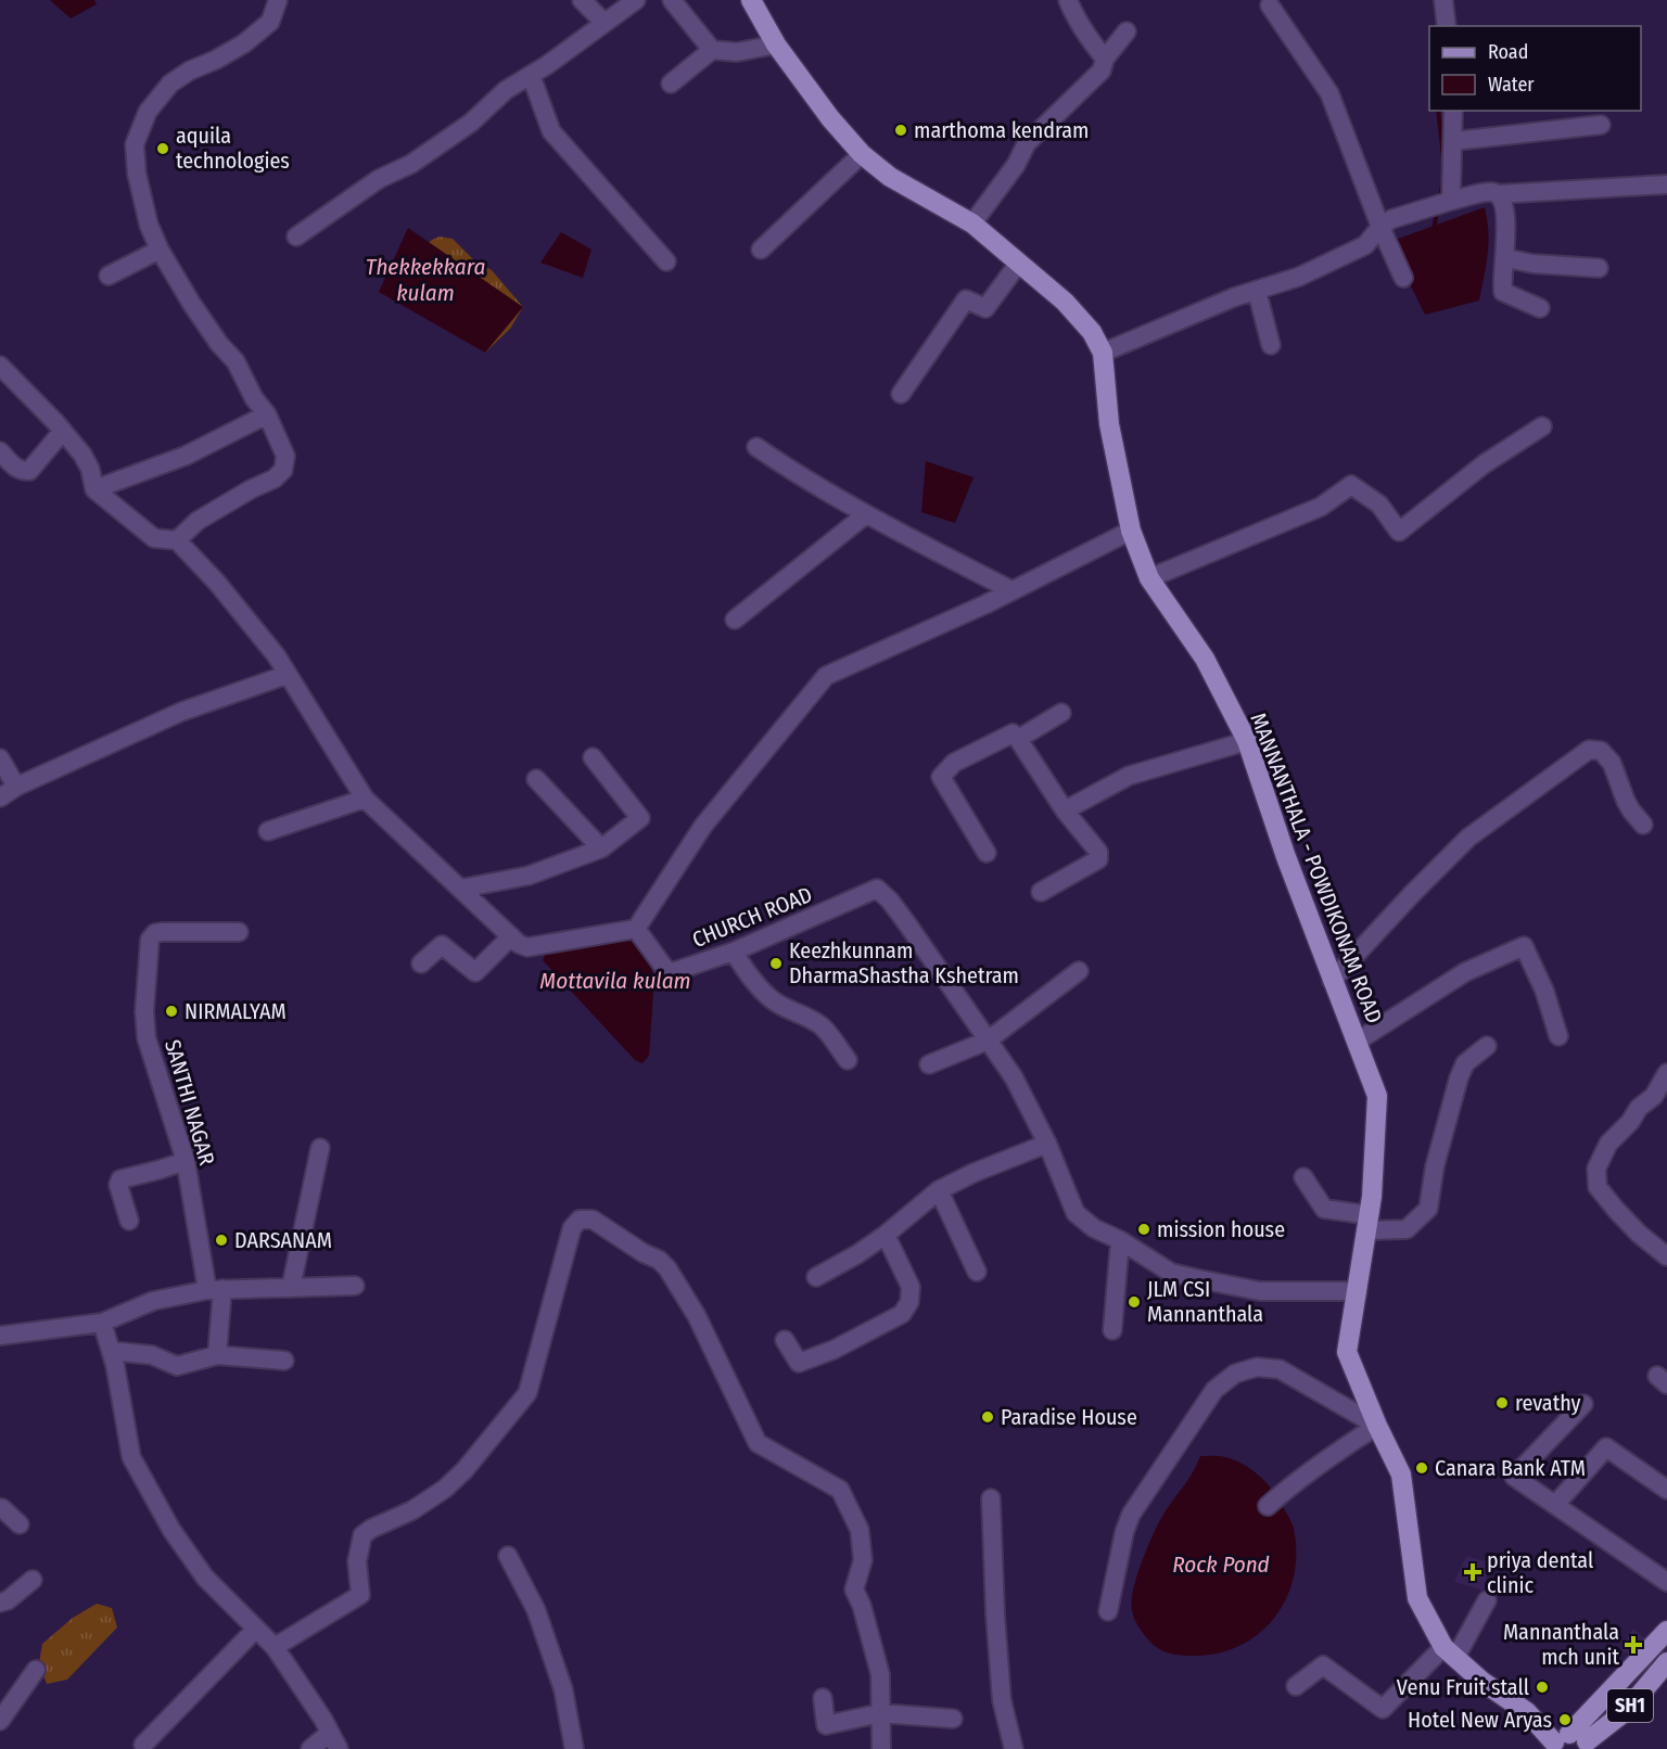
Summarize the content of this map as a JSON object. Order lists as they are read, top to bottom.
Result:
{
  "streets": {
    "main road": ["MANNANTHALA - POWDIKONAM ROAD", "SH1"],
    "street": ["CHURCH ROAD", "SANTHI NAGAR"]
  },
  "crossings": [
    ["MANNANTHALA - POWDIKONAM ROAD", "CHURCH ROAD"],
    ["MANNANTHALA - POWDIKONAM ROAD", "SH1"]
  ],
  "water": ["Thekkekkara kulam", "Mottavila kulam", "Rock Pond"],
  "places": {
    "other": [
      "marthoma kendram",
      "aquila technologies",
      "Keezhkunnam DharmaShastha Kshetram",
      "NIRMALYAM",
      "mission house",
      "DARSANAM",
      "JLM CSI Mannanthala",
      "revathy",
      "Paradise House",
      "Canara Bank ATM",
      "Venu Fruit stall",
      "Hotel New Aryas"
    ],
    "health": ["priya dental clinic", "Mannanthala mch unit"]
  },
  "legend": ["Road", "Water"]
}
